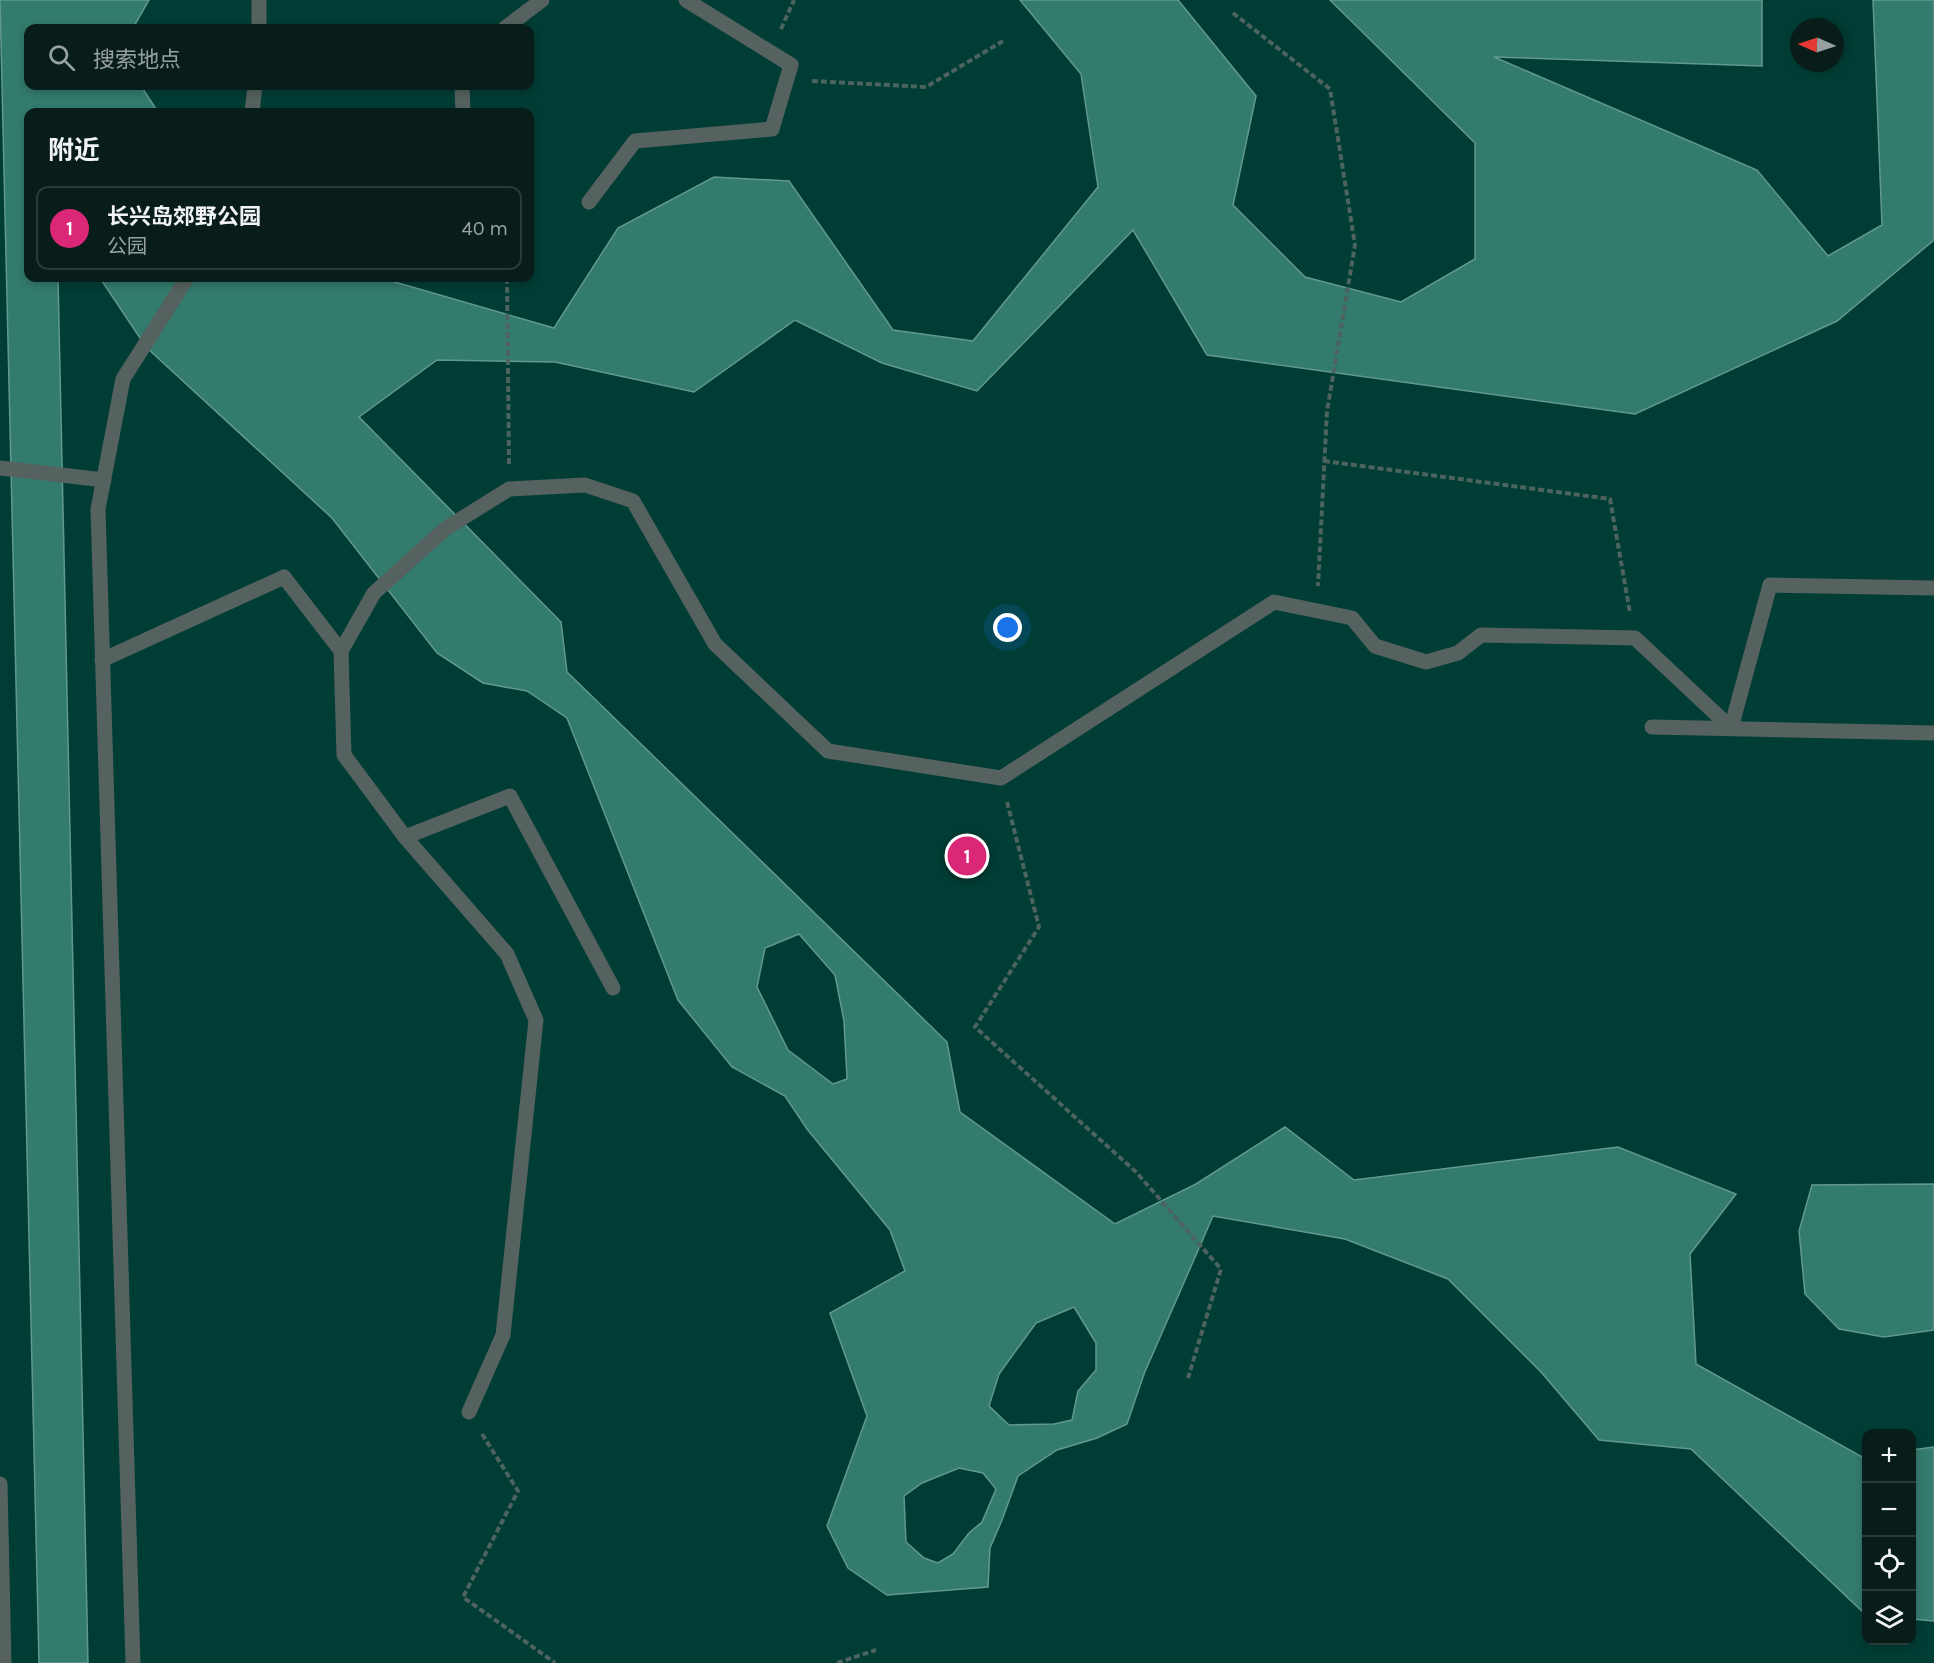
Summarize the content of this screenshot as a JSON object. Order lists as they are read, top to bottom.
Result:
{
  "north": "left",
  "page": {
    "search": "搜索地点",
    "heading": "附近",
    "list": [
      {
        "mark": "1",
        "name": "长兴岛郊野公园",
        "note": "公园",
        "value": "40 m"
      }
    ],
    "pins": "1",
    "map_buttons": ["+", "−"]
  }
}
